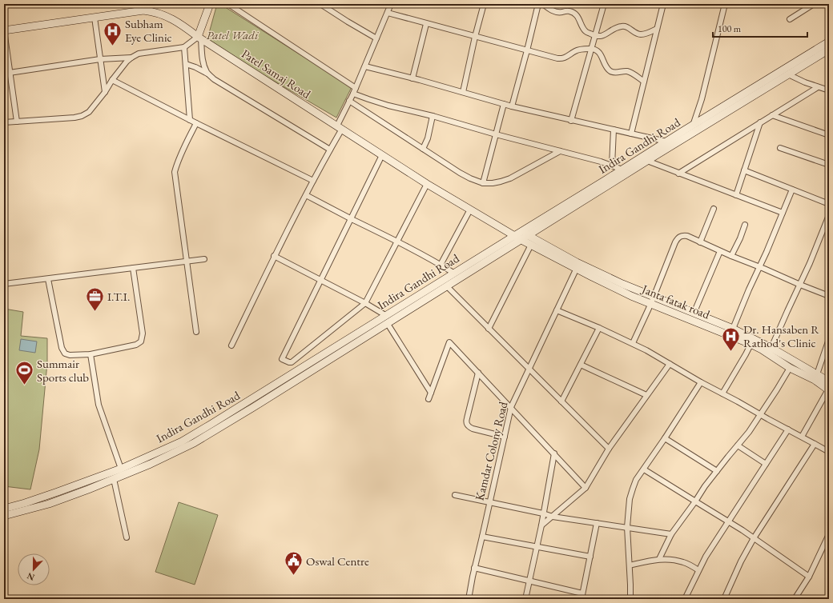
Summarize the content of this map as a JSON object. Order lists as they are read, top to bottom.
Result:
{
  "streets": {
    "main road": ["Patel Samaj Road", "Indira Gandhi Road", "Janta fatak road"],
    "street": ["Kamdar Colony Road"]
  },
  "crossings": [
    ["Patel Samaj Road", "Indira Gandhi Road"],
    ["Patel Samaj Road", "Janta fatak road"],
    ["Indira Gandhi Road", "Janta fatak road"],
    ["Janta fatak road", "Kamdar Colony Road"]
  ],
  "parks": ["Patel Wadi"],
  "places": {
    "hospital": ["Subham Eye Clinic", "Dr. Hansaben R Rathod's Clinic"],
    "office": ["I.T.I."],
    "sports": ["Summair Sports club"],
    "public building": ["Oswal Centre"]
  },
  "scale_bar": "100 m",
  "north": "bottom"
}
